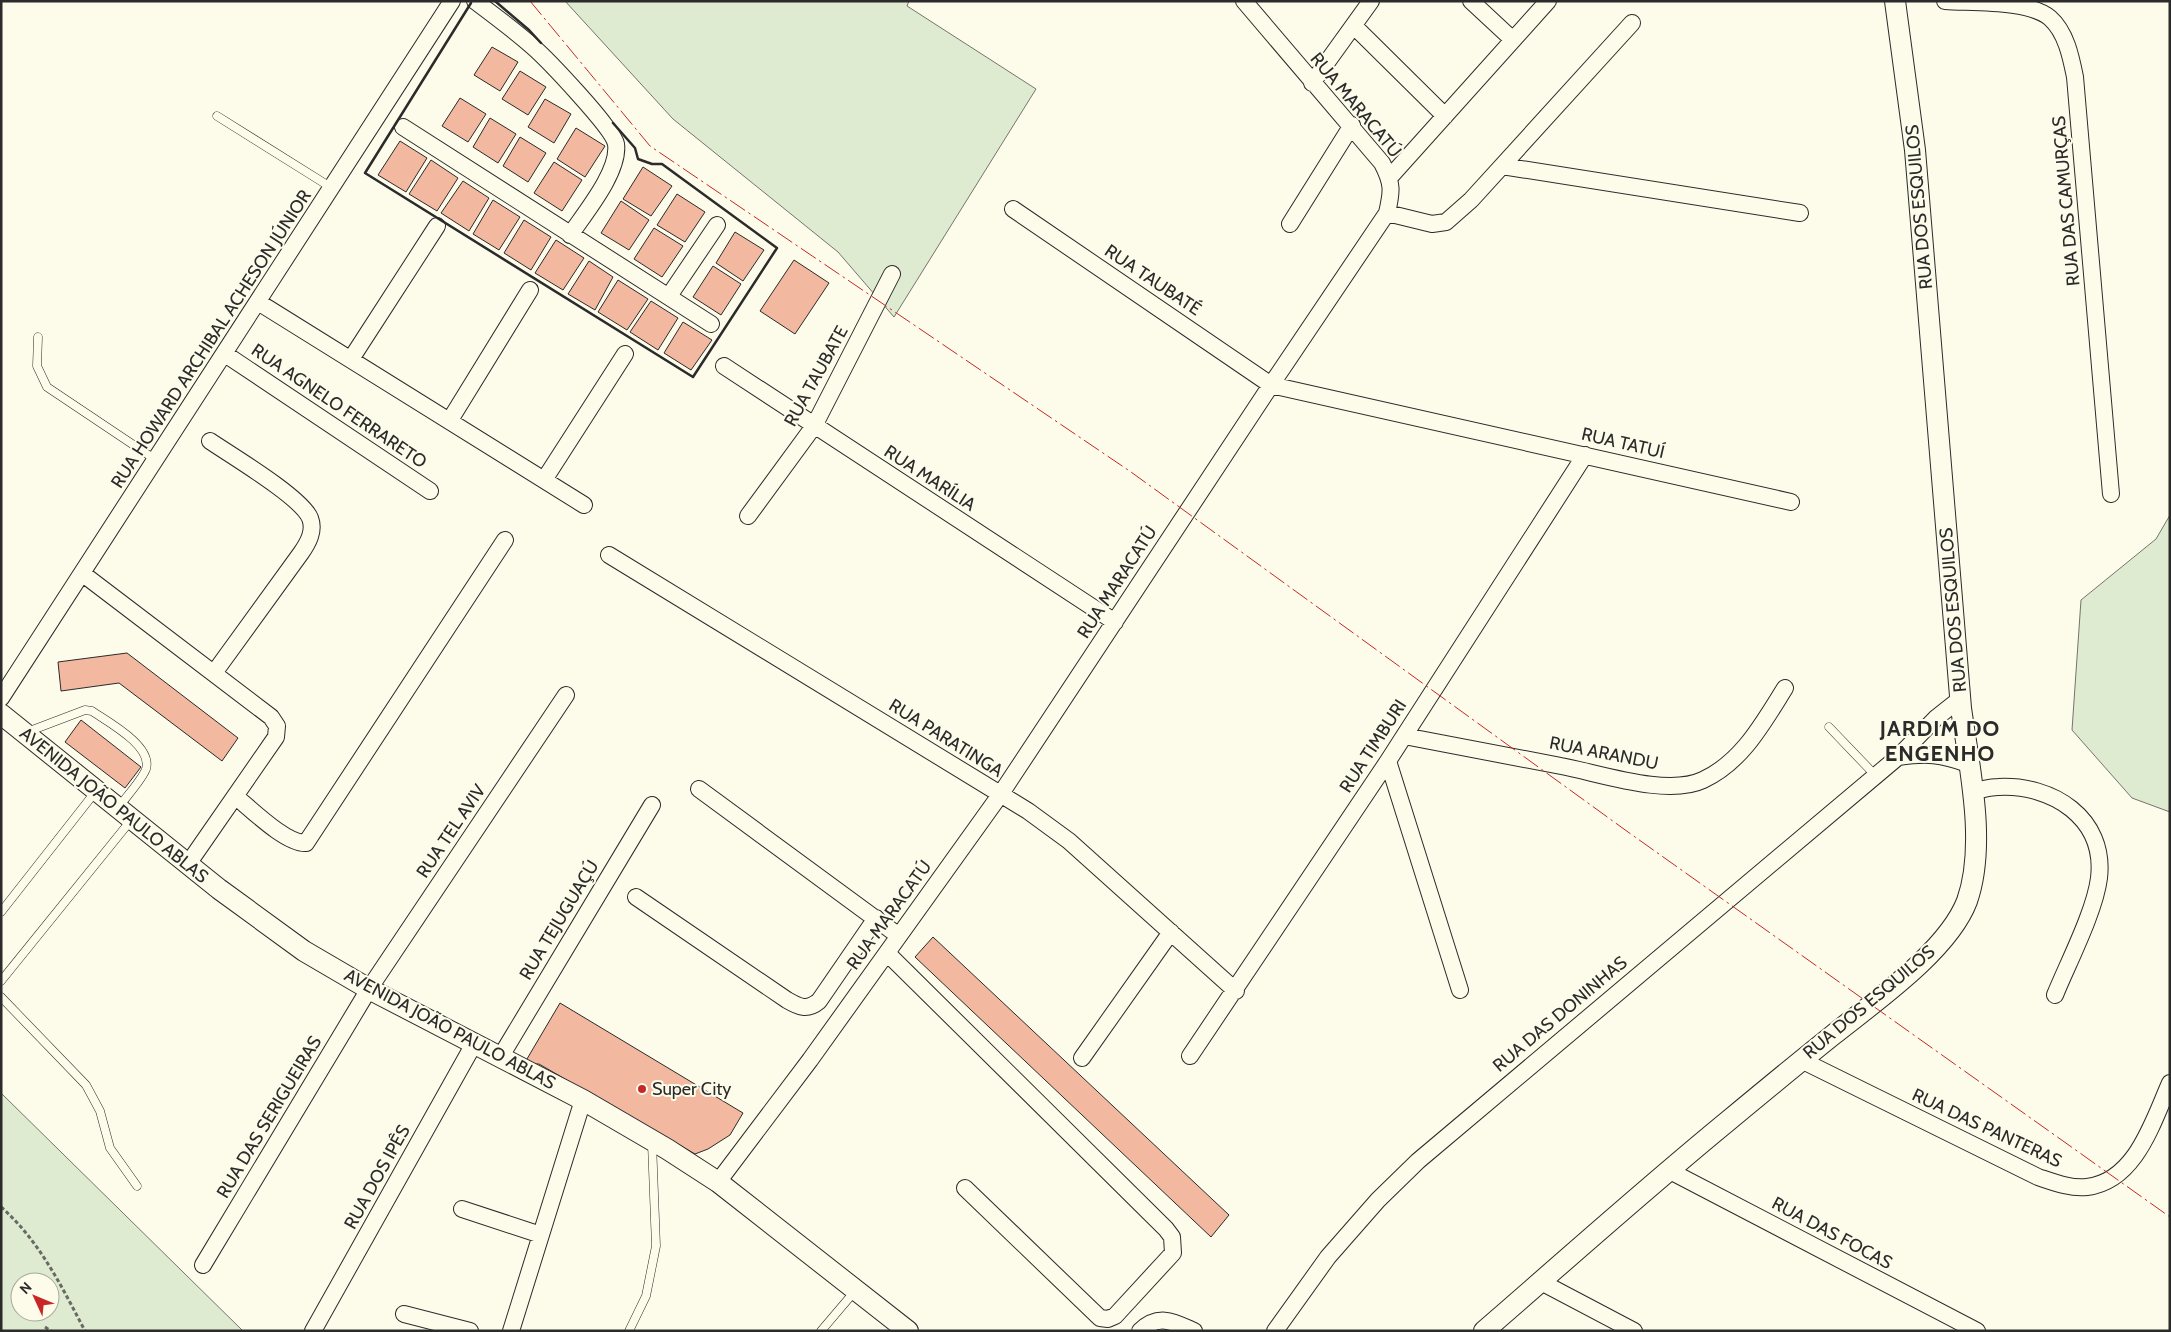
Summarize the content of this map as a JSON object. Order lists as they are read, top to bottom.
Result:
{
  "streets": {
    "street": [
      "RUA MARACATÚ",
      "RUA DAS CAMURÇAS",
      "RUA DOS ESQUILOS",
      "RUA TAUBATÉ",
      "RUA HOWARD ARCHIBAL ACHESON JÚNIOR",
      "RUA TAUBATE",
      "RUA AGNELO FERRARETO",
      "RUA TATUÍ",
      "RUA MARÍLIA",
      "RUA PARATINGA",
      "RUA TIMBURI",
      "RUA ARANDU",
      "AVENIDA JOÃO PAULO ABLAS",
      "RUA TEL AVIV",
      "RUA TEJUGUAÇÚ",
      "RUA DAS DONINHAS",
      "RUA DAS SERIGUEIRAS",
      "RUA DAS PANTERAS",
      "RUA DOS IPÊS",
      "RUA DAS FOCAS"
    ]
  },
  "crossings": [
    ["RUA MARACATÚ", "RUA TAUBATÉ"],
    ["RUA MARACATÚ", "RUA TATUÍ"],
    ["RUA MARACATÚ", "RUA MARÍLIA"],
    ["RUA MARACATÚ", "RUA PARATINGA"],
    ["RUA MARACATÚ", "AVENIDA JOÃO PAULO ABLAS"],
    ["RUA DOS ESQUILOS", "RUA DAS DONINHAS"],
    ["RUA DOS ESQUILOS", "RUA DAS PANTERAS"],
    ["RUA DOS ESQUILOS", "RUA DAS FOCAS"],
    ["RUA TAUBATÉ", "RUA TATUÍ"],
    ["RUA HOWARD ARCHIBAL ACHESON JÚNIOR", "RUA AGNELO FERRARETO"],
    ["RUA TAUBATE", "RUA MARÍLIA"],
    ["RUA TATUÍ", "RUA TIMBURI"],
    ["RUA PARATINGA", "RUA TIMBURI"],
    ["RUA TIMBURI", "RUA ARANDU"],
    ["AVENIDA JOÃO PAULO ABLAS", "RUA TEL AVIV"],
    ["AVENIDA JOÃO PAULO ABLAS", "RUA TEJUGUAÇÚ"],
    ["AVENIDA JOÃO PAULO ABLAS", "RUA DAS SERIGUEIRAS"],
    ["AVENIDA JOÃO PAULO ABLAS", "RUA DOS IPÊS"],
    ["RUA TEL AVIV", "RUA DAS SERIGUEIRAS"]
  ],
  "districts": ["JARDIM DO ENGENHO"],
  "places": ["Super City"],
  "north": "top left"
}
